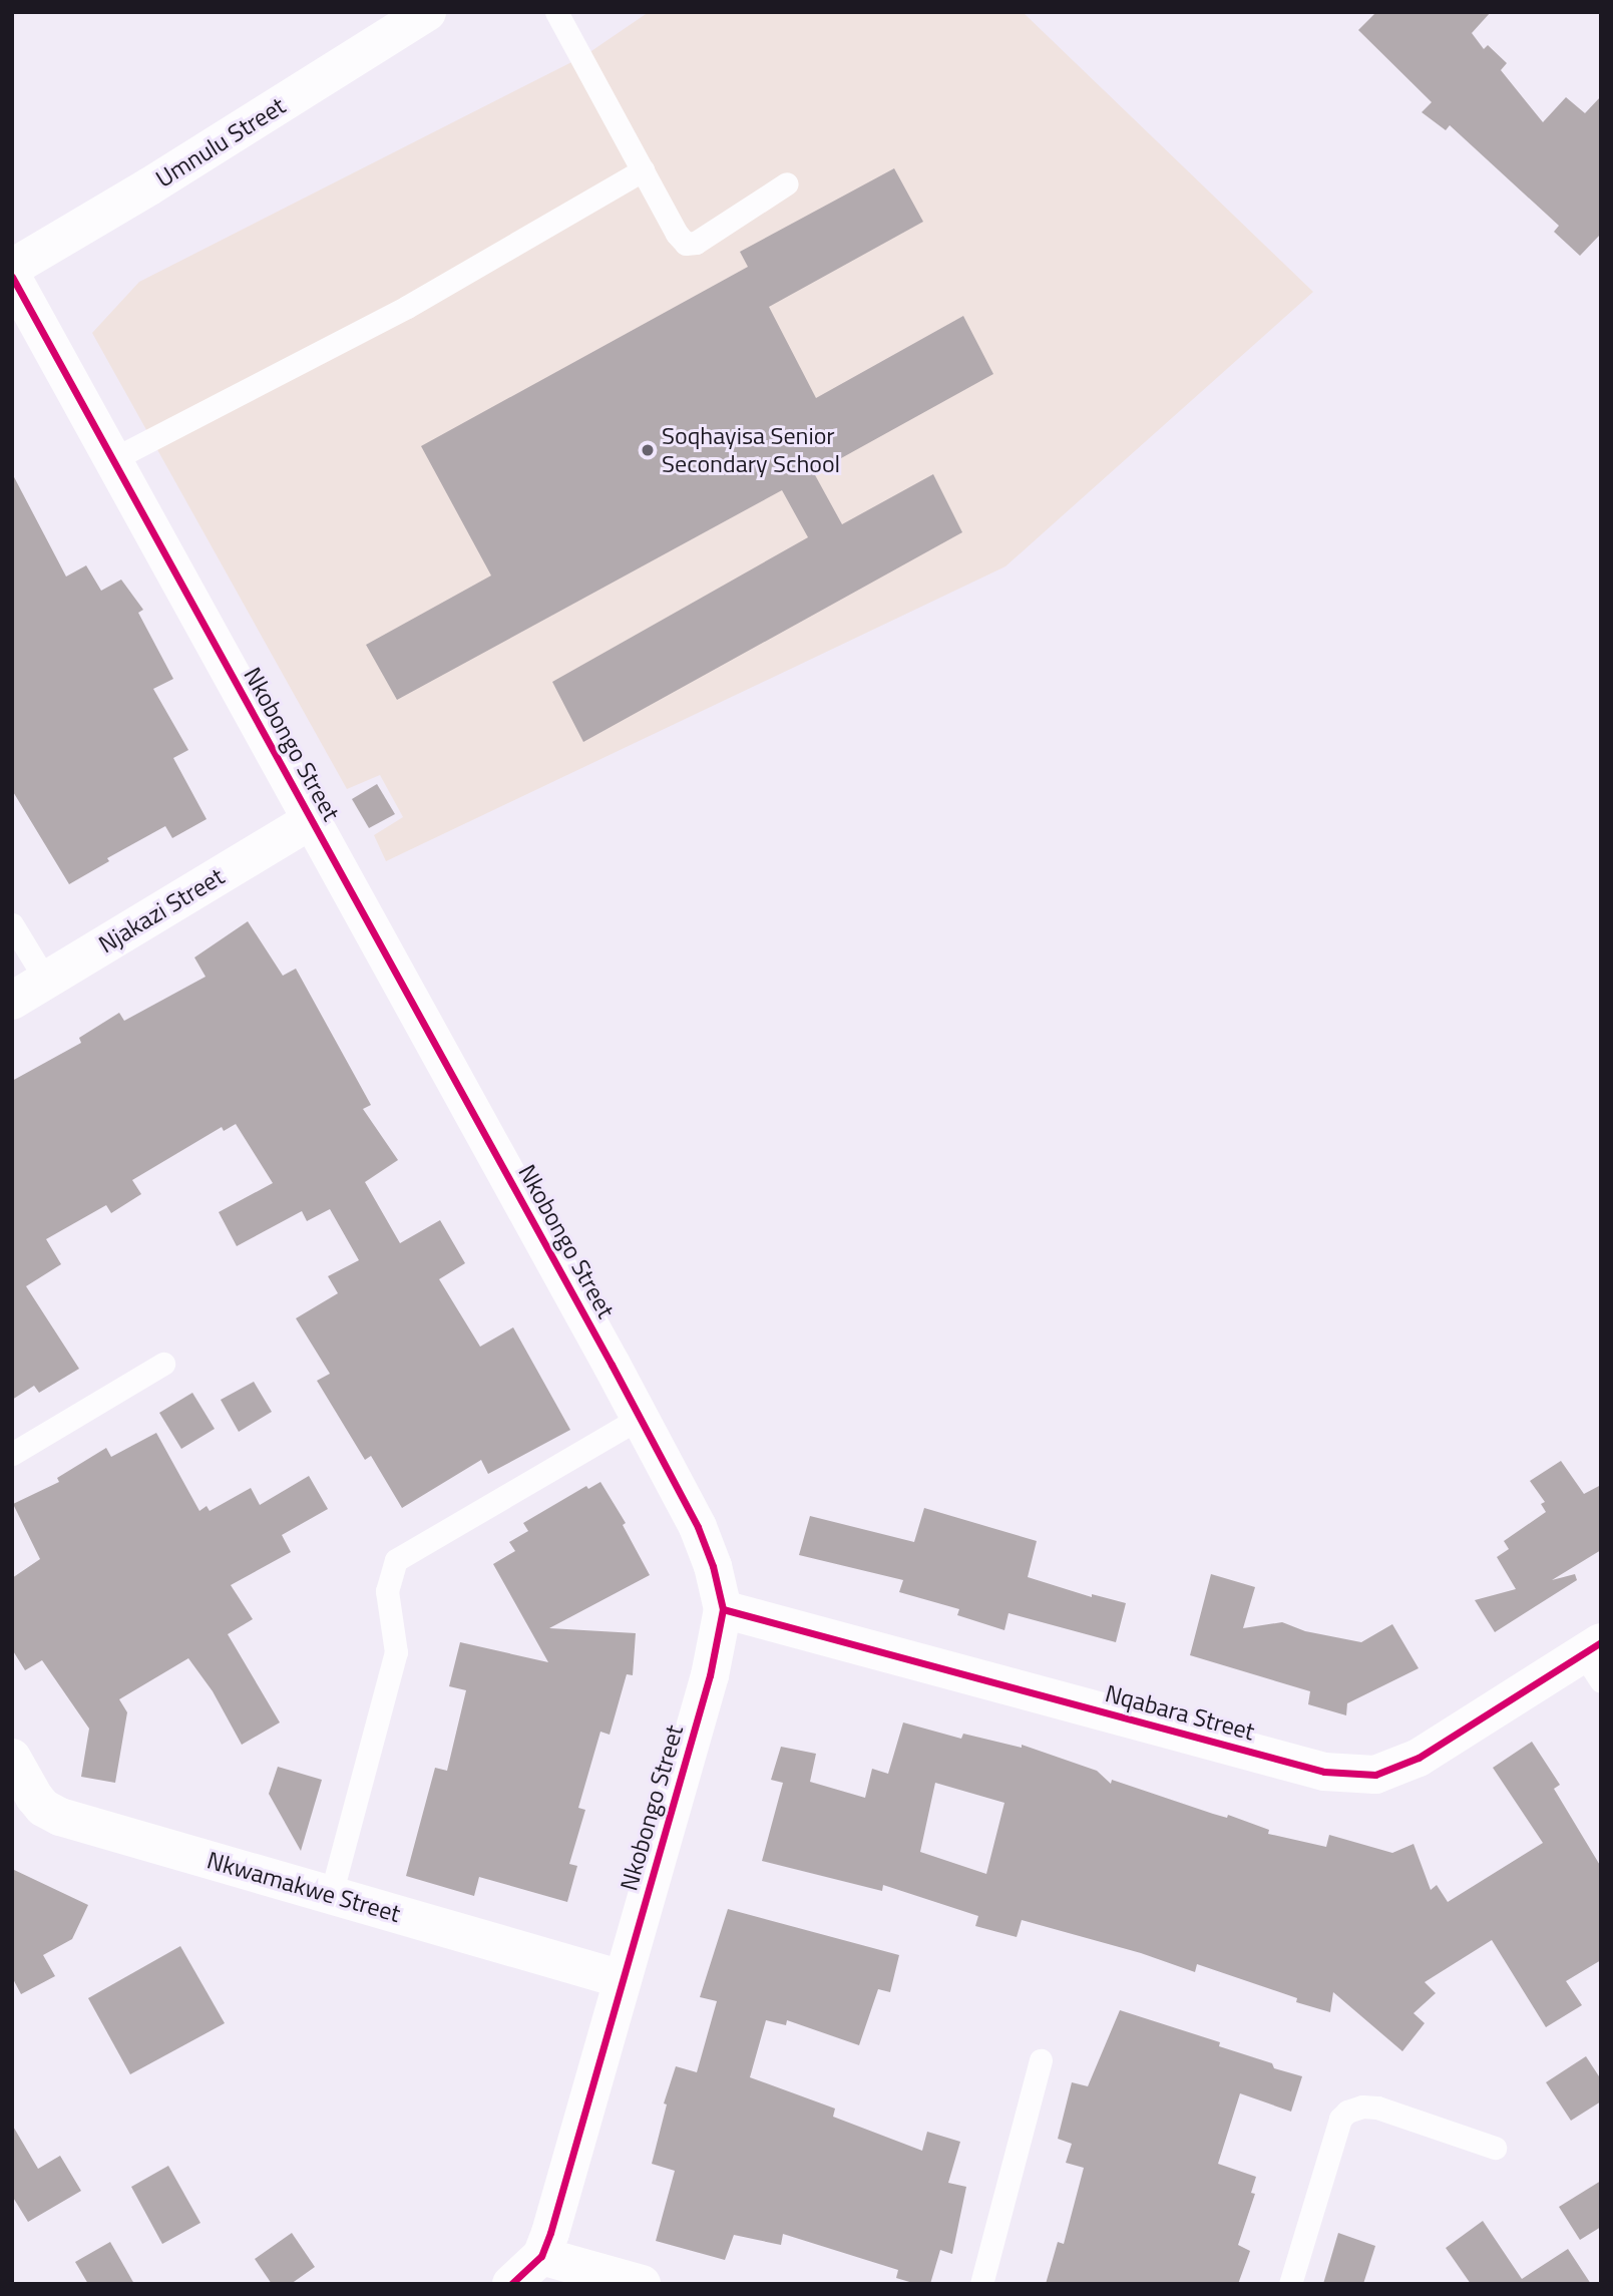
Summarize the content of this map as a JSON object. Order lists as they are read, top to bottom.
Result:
{
  "streets": {
    "street": [
      "Umnulu Street",
      "Nkobongo Street",
      "Njakazi Street",
      "Nqabara Street",
      "Nkwamakwe Street"
    ]
  },
  "crossings": [
    ["Nkobongo Street", "Njakazi Street"],
    ["Nkobongo Street", "Nqabara Street"],
    ["Nkobongo Street", "Nkwamakwe Street"]
  ],
  "places": ["Soqhayisa Senior Secondary School"]
}
